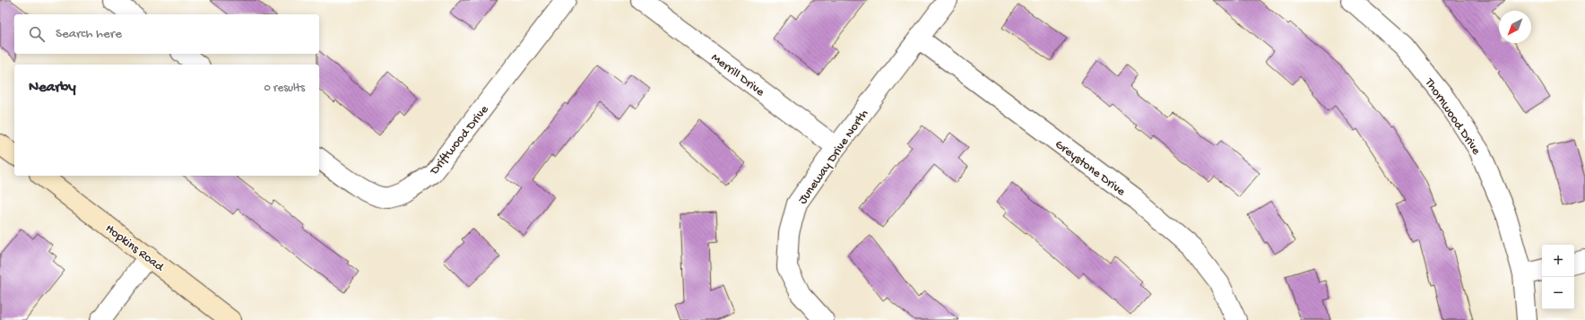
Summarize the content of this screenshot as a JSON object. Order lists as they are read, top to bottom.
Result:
{
  "streets": {
    "street": [
      "Merrill Drive",
      "Thornwood Drive",
      "Driftwood Drive",
      "Juneway Drive North",
      "Greystone Drive",
      "Hopkins Road"
    ]
  },
  "crossings": [
    ["Merrill Drive", "Juneway Drive North"],
    ["Juneway Drive North", "Greystone Drive"]
  ],
  "north": "bottom left",
  "page": {
    "search": "Search here",
    "heading": ["Nearby", "0 results"],
    "map_buttons": ["+", "−"]
  }
}
